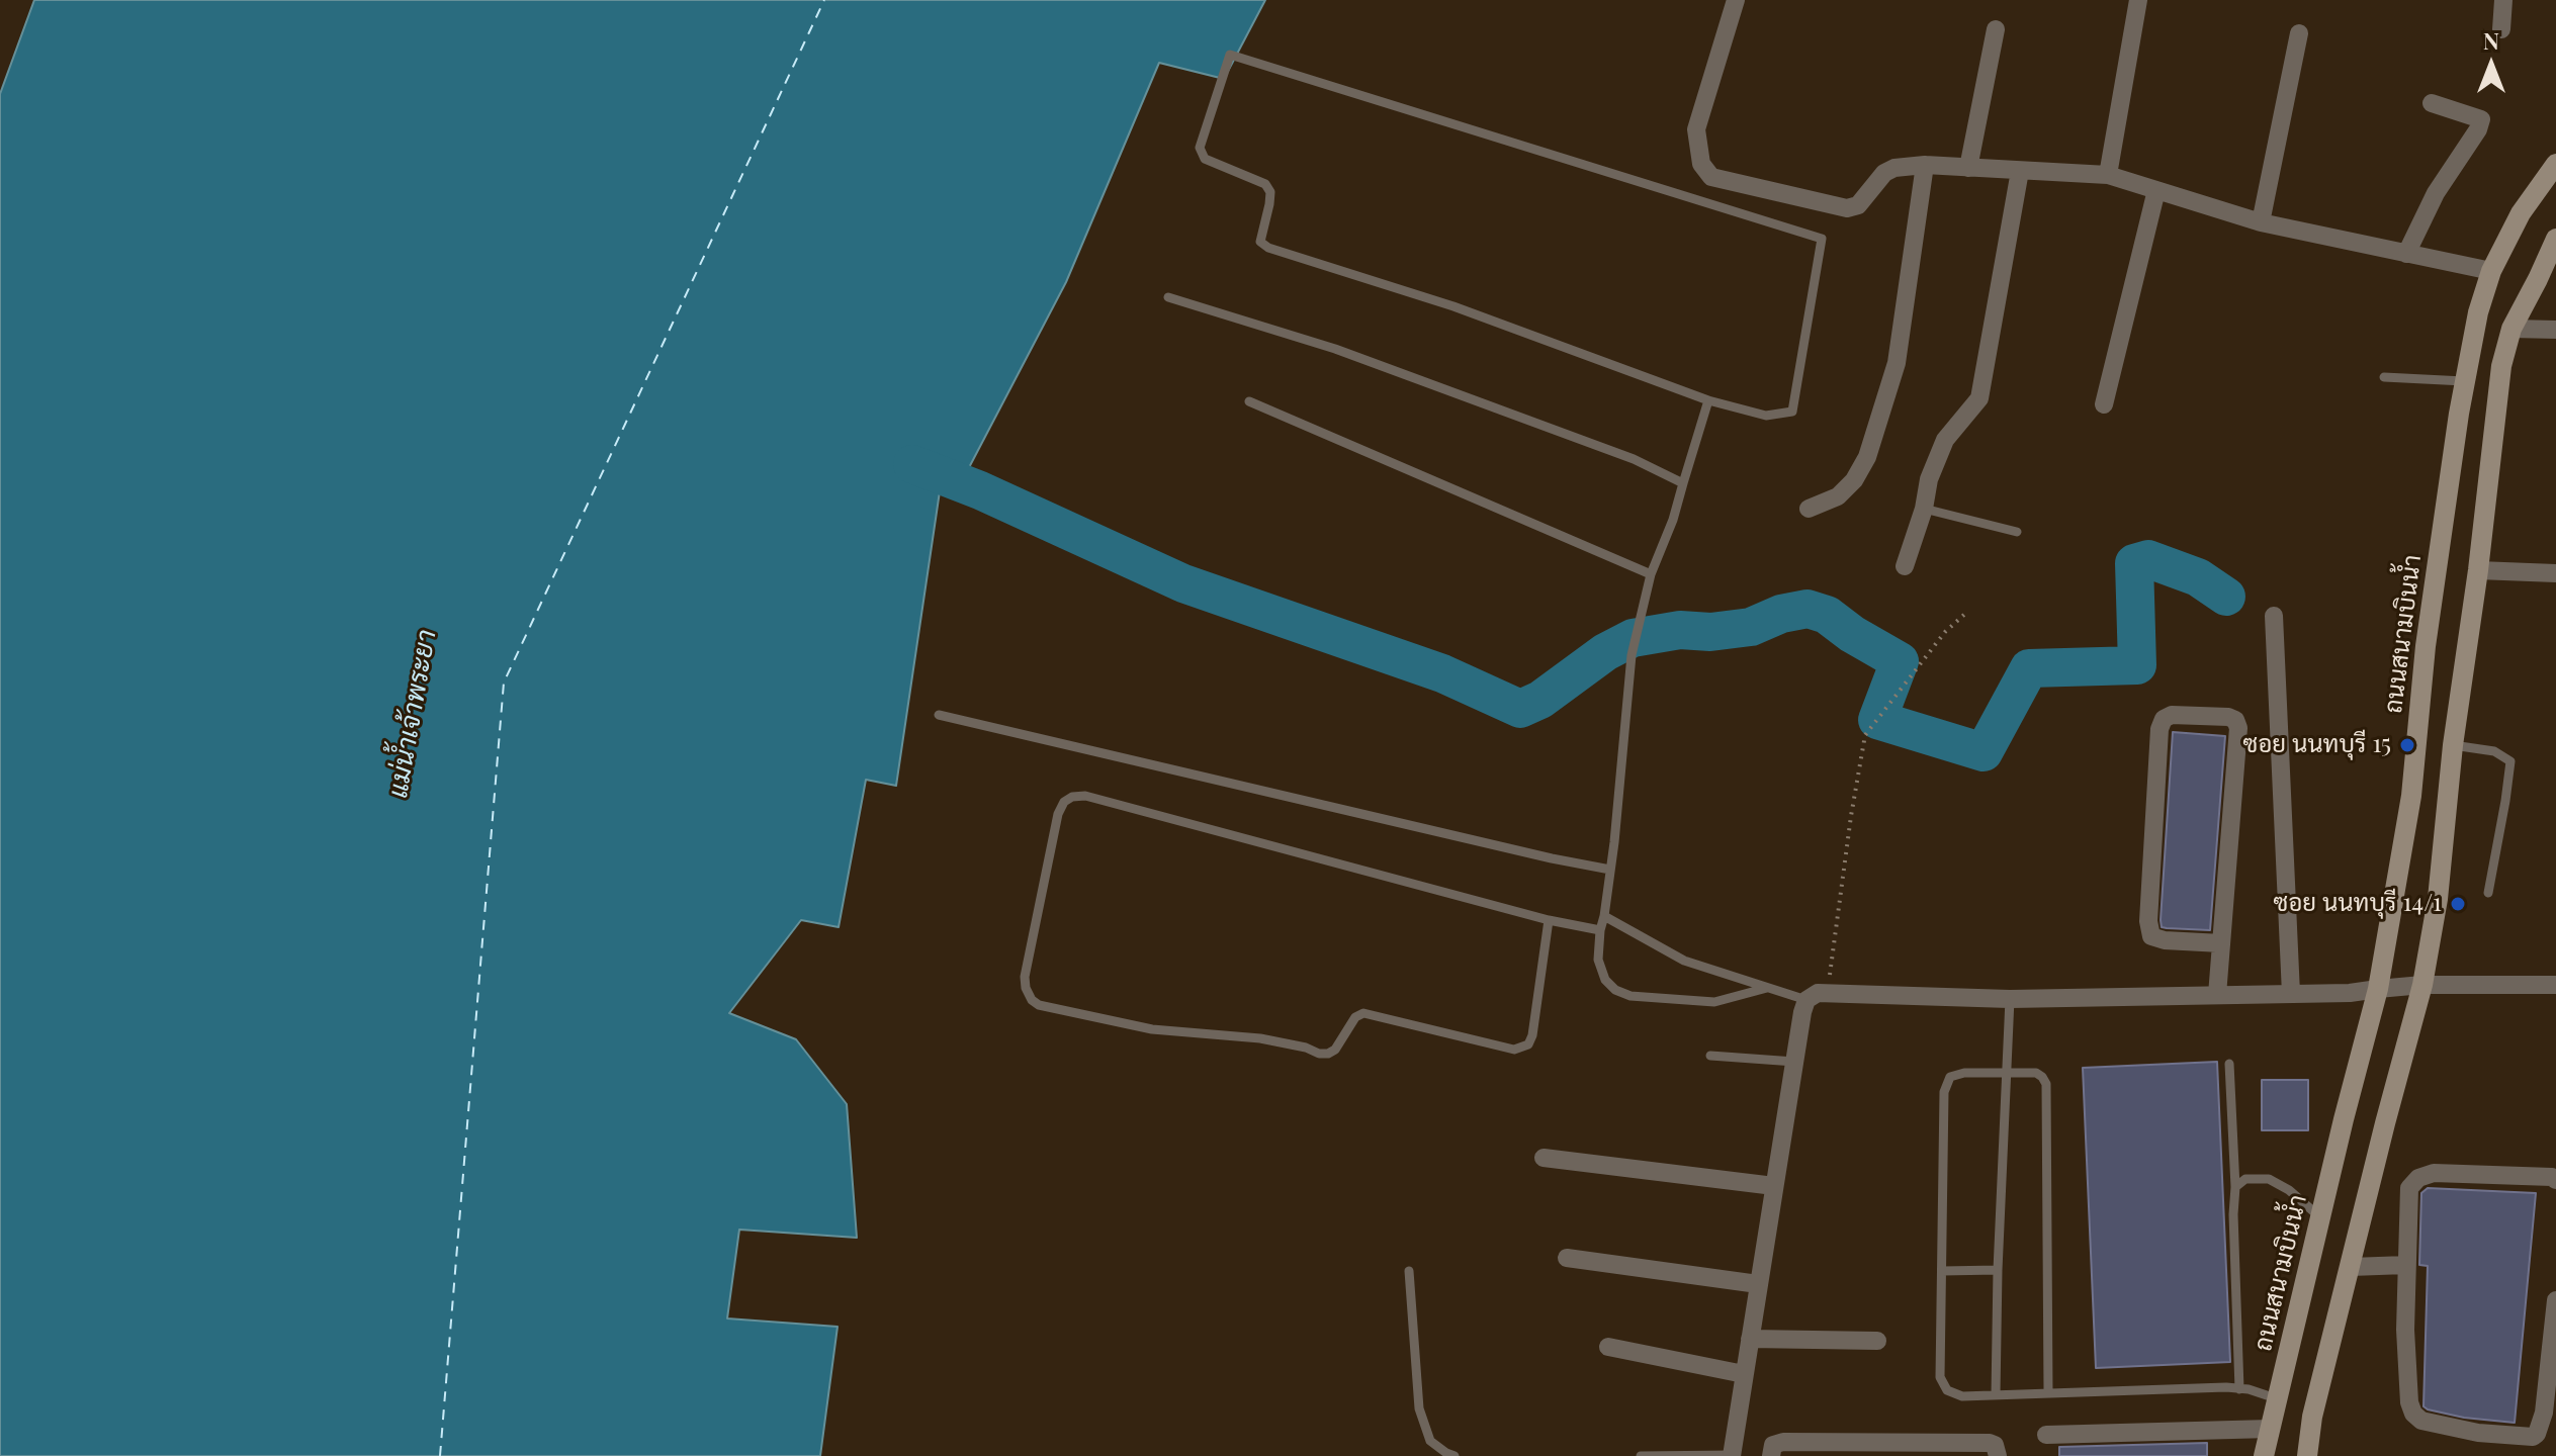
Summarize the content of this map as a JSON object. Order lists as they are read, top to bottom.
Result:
{
  "streets": {
    "main road": ["ถนนสนามบินน้ำ"]
  },
  "water": ["แม่น้ำเจ้าพระยา"],
  "places": ["ซอย นนทบุรี 15", "ซอย นนทบุรี 14/1"],
  "north": "top"
}
